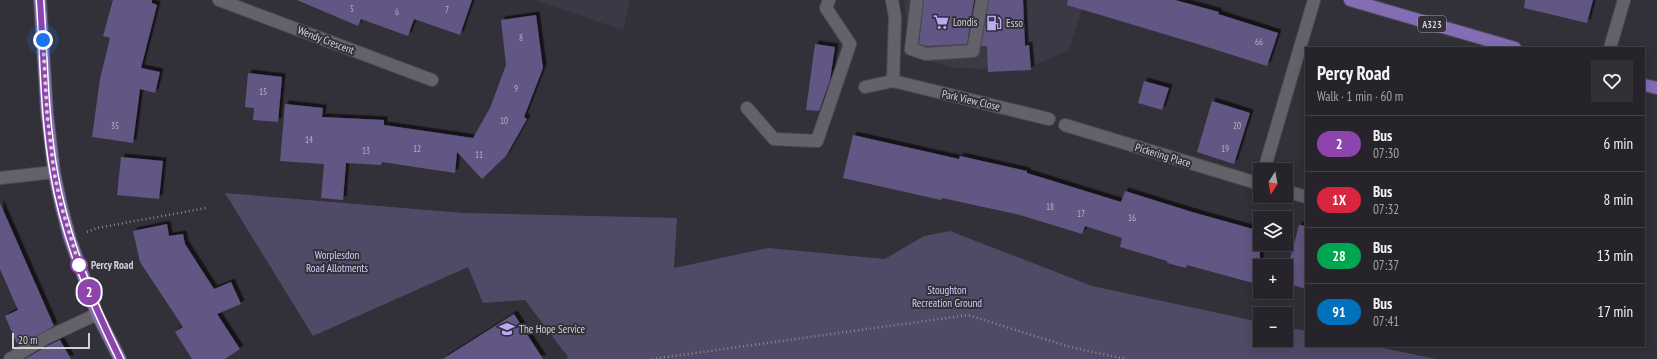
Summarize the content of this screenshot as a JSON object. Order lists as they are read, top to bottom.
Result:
{
  "streets": {
    "main road": ["A323"],
    "street": ["Wendy Crescent", "Park View Close", "Pickering Place"]
  },
  "parks": ["Worplesdon Road Allotments", "Stoughton Recreation Ground"],
  "places": {
    "supermarket": ["Londis"],
    "fuel station": ["Esso"],
    "other": ["Percy Road"],
    "school or university": ["The Hope Service"]
  },
  "lines": ["bus line 2"],
  "house_numbers": [
    "5",
    "7",
    "6",
    "8",
    "66",
    "9",
    "15",
    "10",
    "35",
    "20",
    "14",
    "12",
    "19",
    "13",
    "11",
    "18",
    "17",
    "16"
  ],
  "scale_bar": "20 m",
  "north": "bottom",
  "page": {
    "on_map": "2",
    "heading": ["Percy Road", "Walk · 1 min · 60 m"],
    "list": [
      {
        "mark": "2",
        "name": "Bus",
        "note": "07:30",
        "value": "6 min"
      },
      {
        "mark": "1X",
        "name": "Bus",
        "note": "07:32",
        "value": "8 min"
      },
      {
        "mark": "28",
        "name": "Bus",
        "note": "07:37",
        "value": "13 min"
      },
      {
        "mark": "91",
        "name": "Bus",
        "note": "07:41",
        "value": "17 min"
      }
    ],
    "map_buttons": ["+", "−"],
    "scale": "20 m"
  }
}
